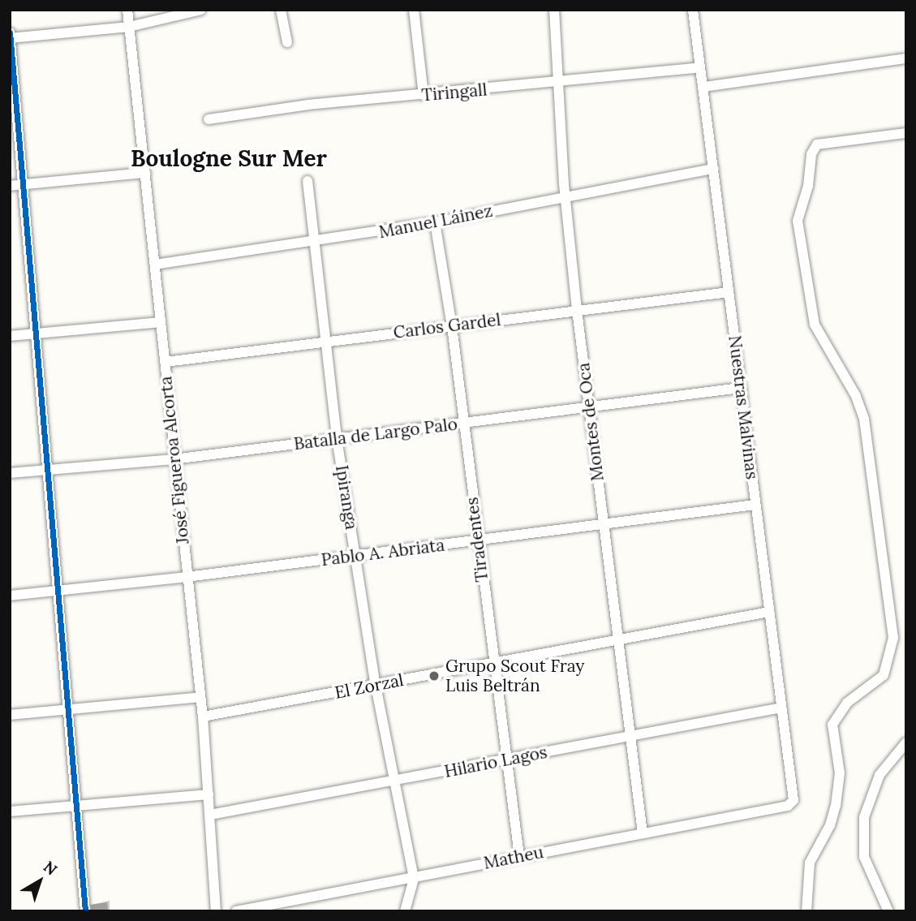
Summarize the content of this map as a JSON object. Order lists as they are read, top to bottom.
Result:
{
  "streets": {
    "street": [
      "Tiringall",
      "Manuel Láinez",
      "Carlos Gardel",
      "Nuestras Malvinas",
      "Montes de Oca",
      "Batalla de Largo Palo",
      "José Figueroa Alcorta",
      "Ipiranga",
      "Tiradentes",
      "Pablo A. Abriata",
      "El Zorzal",
      "Hilario Lagos",
      "Matheu"
    ]
  },
  "crossings": [
    ["Tiringall", "Nuestras Malvinas"],
    ["Tiringall", "Montes de Oca"],
    ["Manuel Láinez", "Nuestras Malvinas"],
    ["Manuel Láinez", "Montes de Oca"],
    ["Manuel Láinez", "José Figueroa Alcorta"],
    ["Manuel Láinez", "Ipiranga"],
    ["Manuel Láinez", "Tiradentes"],
    ["Carlos Gardel", "Nuestras Malvinas"],
    ["Carlos Gardel", "Montes de Oca"],
    ["Carlos Gardel", "José Figueroa Alcorta"],
    ["Carlos Gardel", "Ipiranga"],
    ["Carlos Gardel", "Tiradentes"],
    ["Nuestras Malvinas", "Batalla de Largo Palo"],
    ["Nuestras Malvinas", "Pablo A. Abriata"],
    ["Nuestras Malvinas", "El Zorzal"],
    ["Nuestras Malvinas", "Hilario Lagos"],
    ["Nuestras Malvinas", "Matheu"],
    ["Montes de Oca", "Batalla de Largo Palo"],
    ["Montes de Oca", "Pablo A. Abriata"],
    ["Montes de Oca", "El Zorzal"],
    ["Montes de Oca", "Hilario Lagos"],
    ["Montes de Oca", "Matheu"],
    ["Batalla de Largo Palo", "José Figueroa Alcorta"],
    ["Batalla de Largo Palo", "Ipiranga"],
    ["Batalla de Largo Palo", "Tiradentes"],
    ["José Figueroa Alcorta", "Pablo A. Abriata"],
    ["José Figueroa Alcorta", "El Zorzal"],
    ["José Figueroa Alcorta", "Hilario Lagos"],
    ["Ipiranga", "Pablo A. Abriata"],
    ["Ipiranga", "El Zorzal"],
    ["Ipiranga", "Hilario Lagos"],
    ["Ipiranga", "Matheu"],
    ["Tiradentes", "Pablo A. Abriata"],
    ["Tiradentes", "El Zorzal"],
    ["Tiradentes", "Hilario Lagos"],
    ["Tiradentes", "Matheu"]
  ],
  "districts": ["Boulogne Sur Mer"],
  "places": ["Grupo Scout Fray Luis Beltrán"],
  "north": "top right"
}
